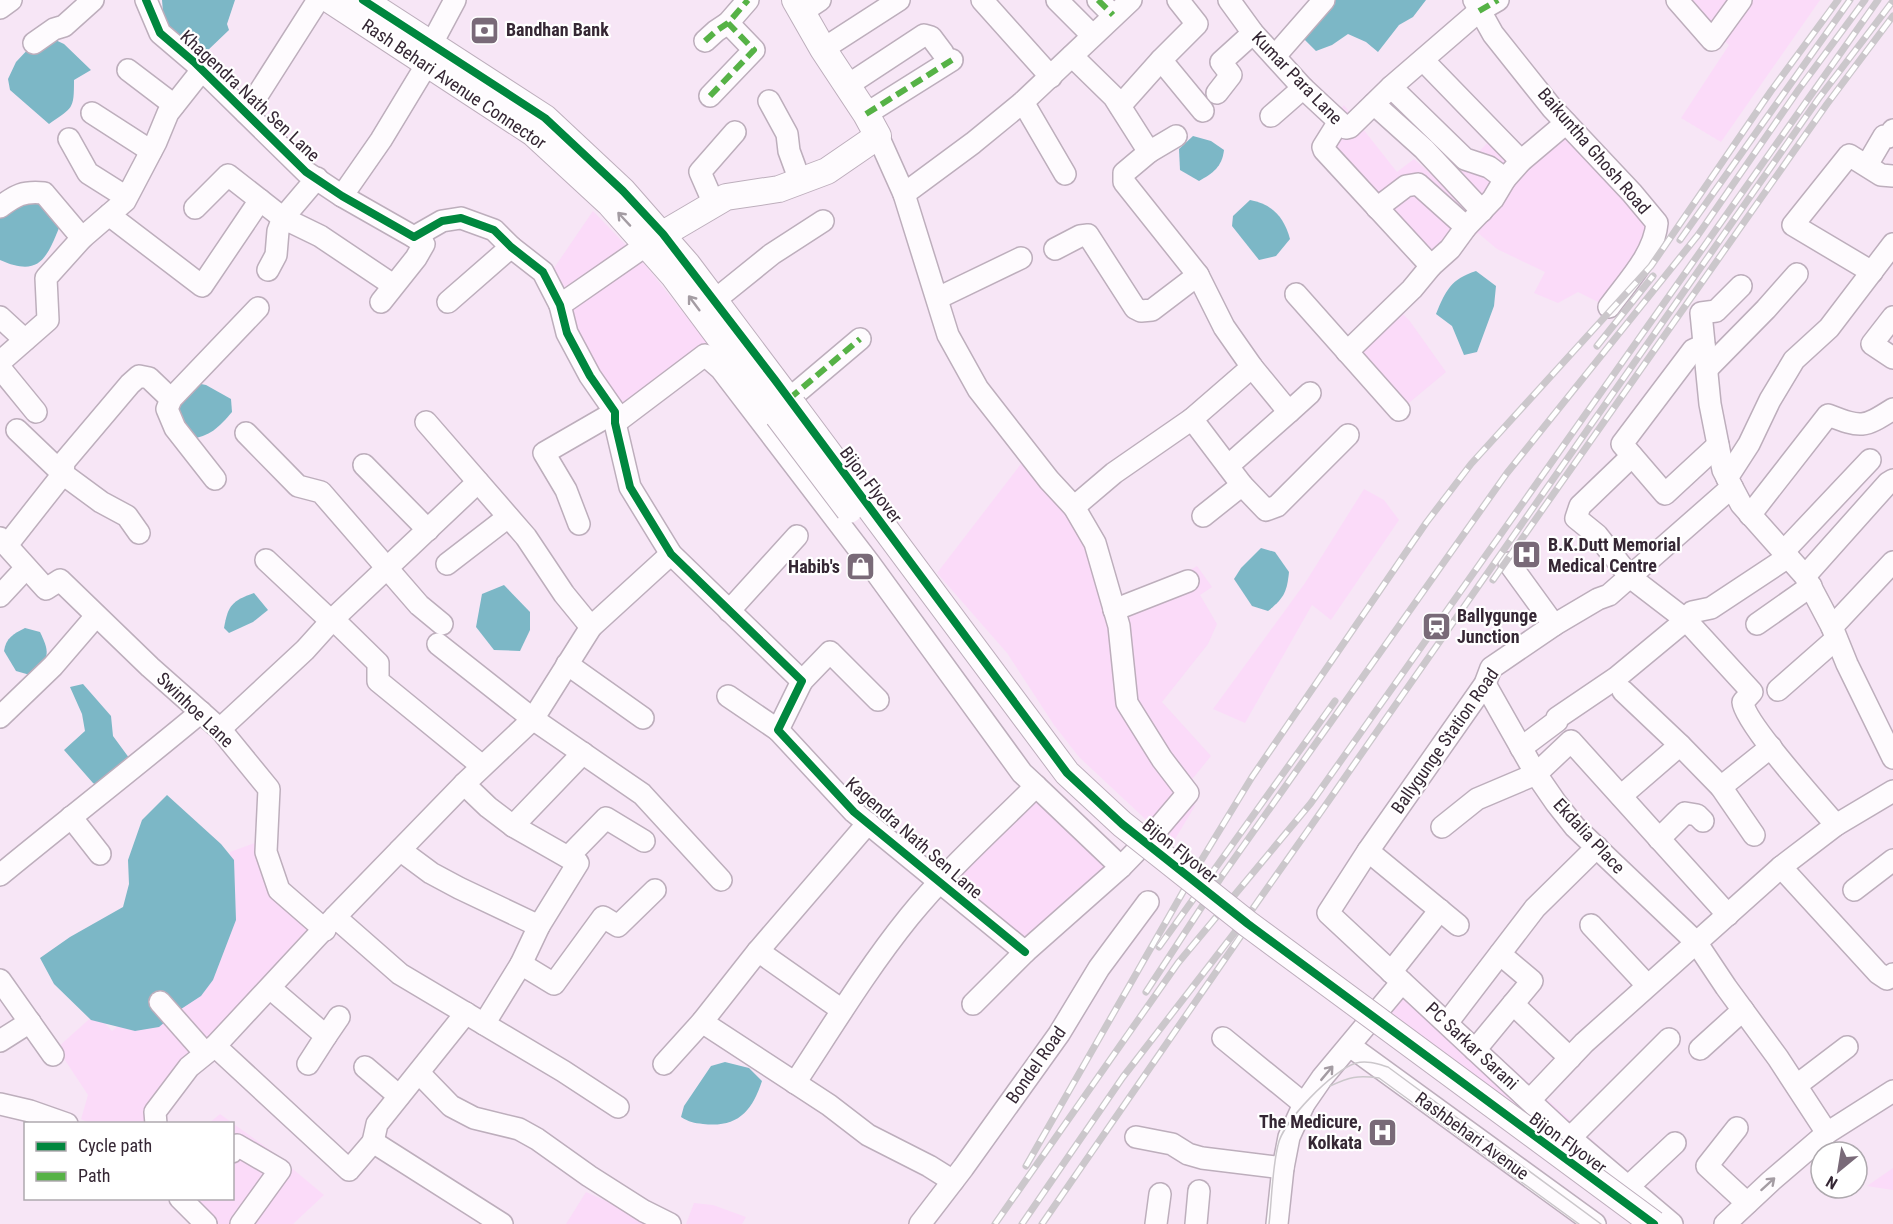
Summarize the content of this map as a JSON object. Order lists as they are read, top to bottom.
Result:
{
  "streets": {
    "main road": ["Rash Behari Avenue Connector", "Bijon Flyover"],
    "street": [
      "Kumar Para Lane",
      "Khagendra Nath Sen Lane",
      "Baikuntha Ghosh Road",
      "Swinhoe Lane",
      "Ballygunge Station Road",
      "Ekdalia Place",
      "Kagendra Nath Sen Lane",
      "PC Sarkar Sarani",
      "Bondel Road",
      "Rashbehari Avenue"
    ]
  },
  "crossings": [
    ["Kumar Para Lane", "Baikuntha Ghosh Road"],
    ["Rash Behari Avenue Connector", "Bijon Flyover"],
    ["Ballygunge Station Road", "Ekdalia Place"],
    ["Ballygunge Station Road", "PC Sarkar Sarani"]
  ],
  "places": {
    "bank": ["Bandhan Bank"],
    "hospital": ["B.K.Dutt Memorial Medical Centre", "The Medicure, Kolkata"],
    "shop": ["Habib's"],
    "station": ["Ballygunge Junction"]
  },
  "legend": ["Cycle path", "Path"],
  "north": "bottom left"
}
